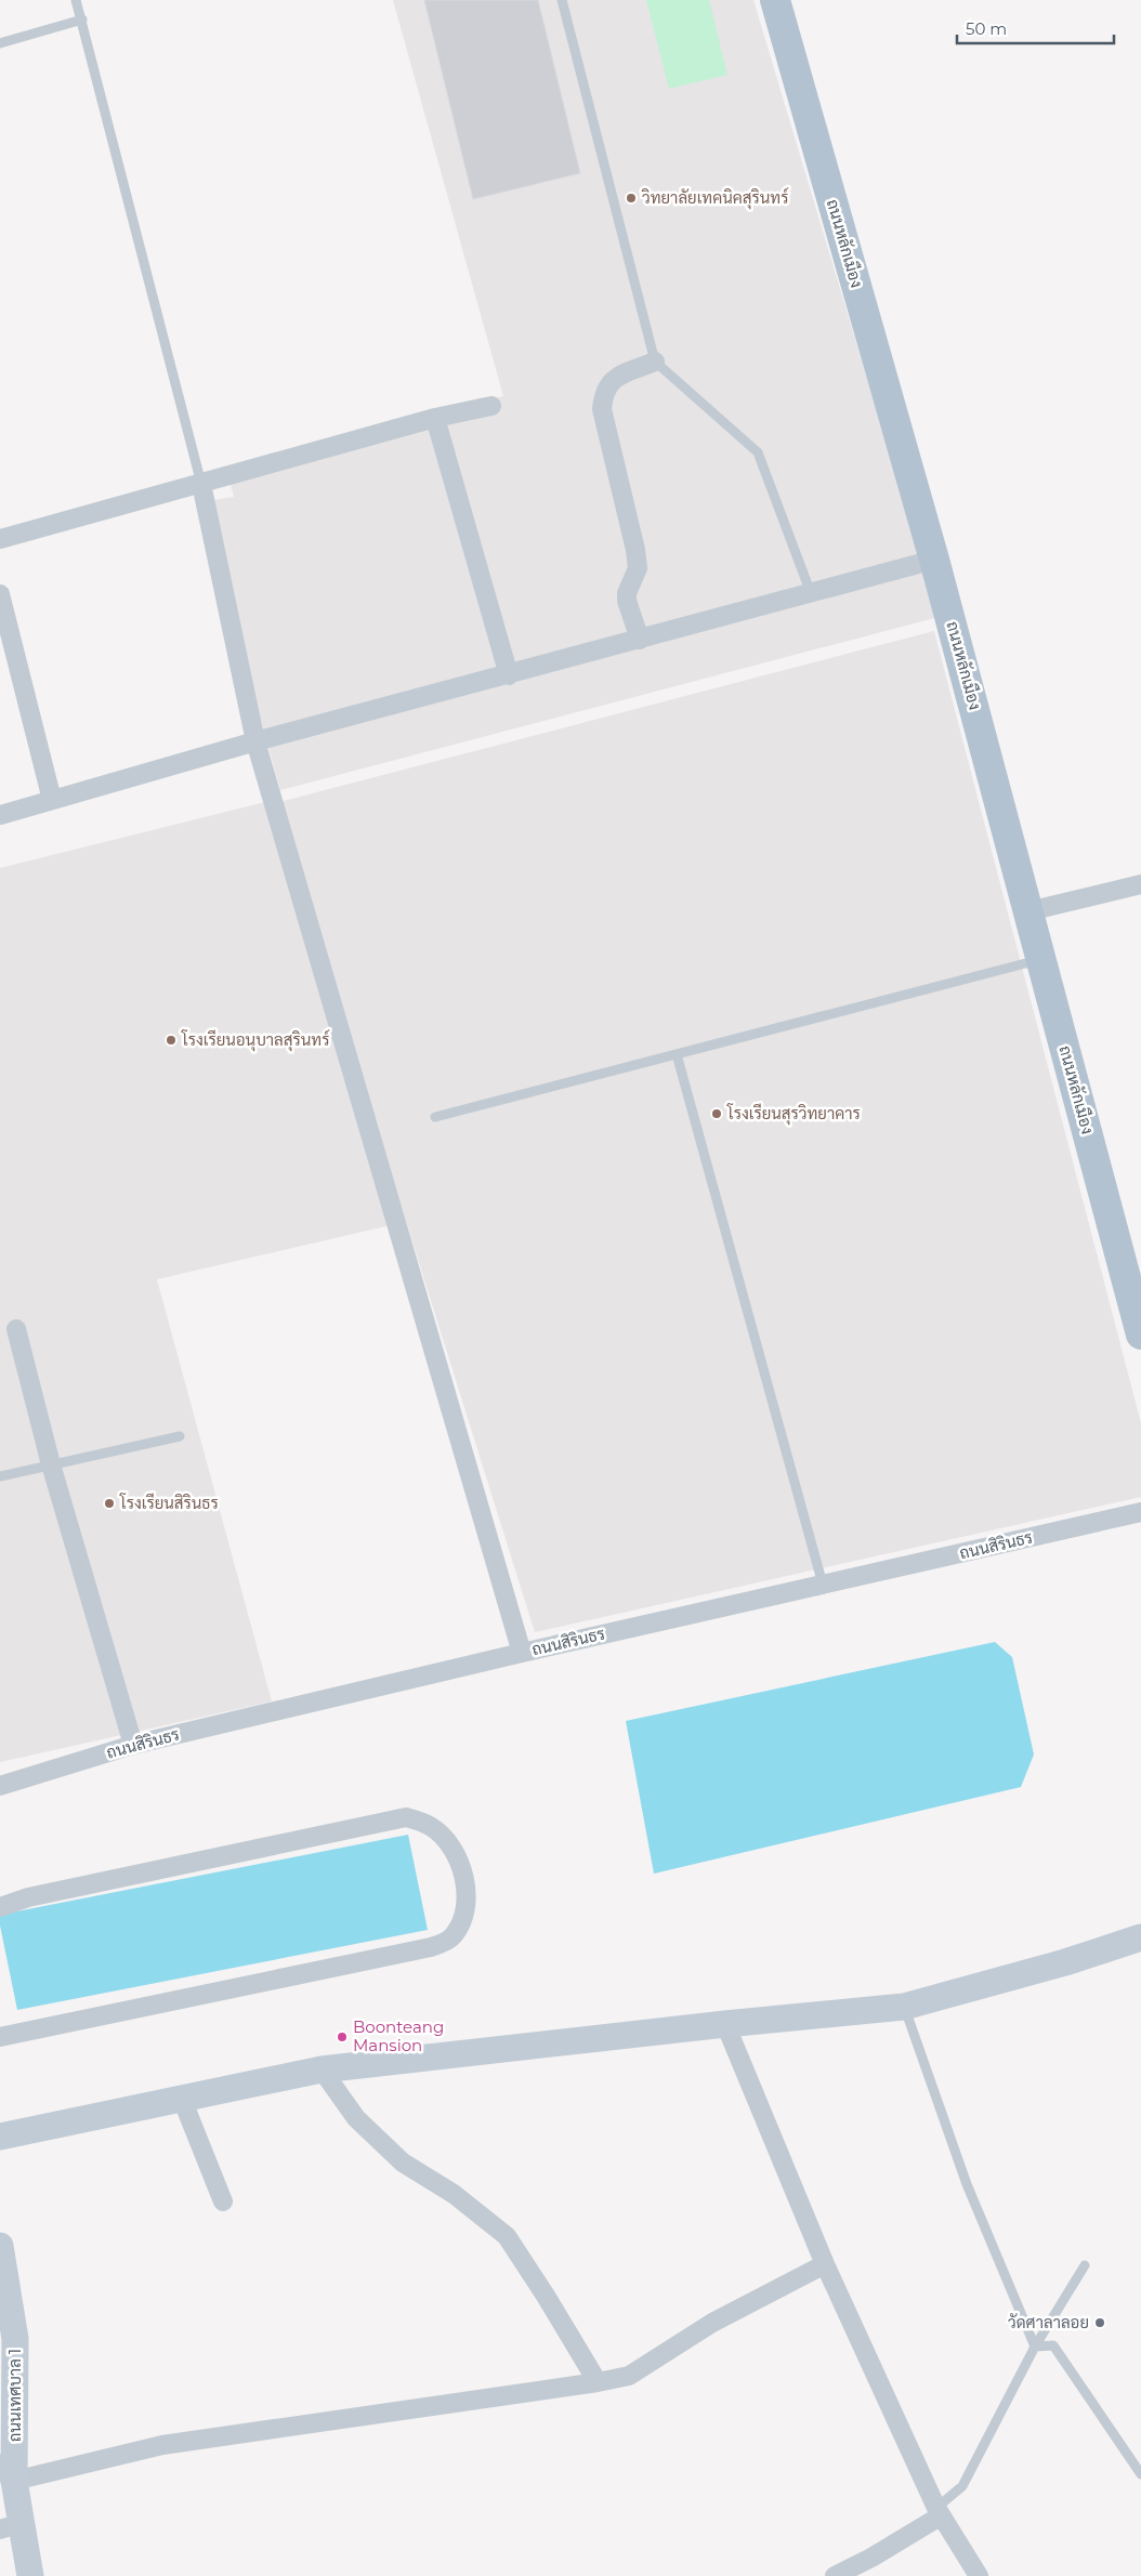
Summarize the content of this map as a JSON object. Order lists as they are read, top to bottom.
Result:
{
  "streets": {
    "main road": ["ถนนหลักเมือง"],
    "street": ["ถนนสิรินธร", "ถนนเทศบาล 1"]
  },
  "places": [
    "วิทยาลัยเทคนิคสุรินทร์",
    "โรงเรียนอนุบาลสุรินทร์",
    "โรงเรียนสุรวิทยาคาร",
    "โรงเรียนสิรินธร",
    "Boonteang Mansion",
    "วัดศาลาลอย"
  ],
  "scale_bar": "50 m"
}
